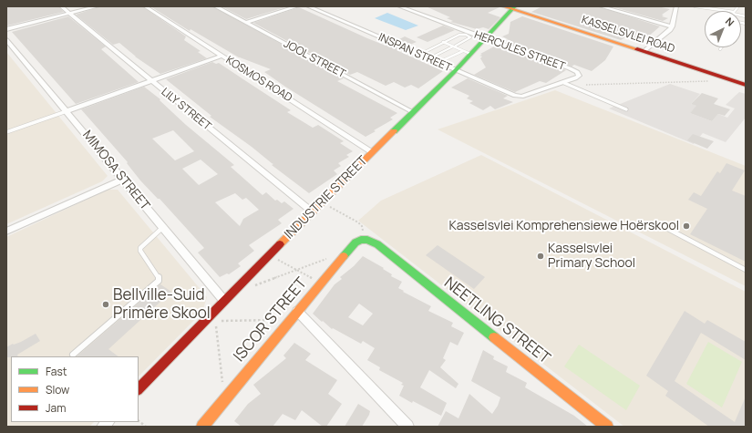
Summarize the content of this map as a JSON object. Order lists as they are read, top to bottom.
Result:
{
  "streets": {
    "street": [
      "KASSELSVLEI ROAD",
      "HERCULES STREET",
      "INSPAN STREET",
      "JOOL STREET",
      "KOSMOS ROAD",
      "LILY STREET",
      "MIMOSA STREET",
      "INDUSTRIE STREET",
      "ISCOR STREET",
      "NEETLING STREET"
    ]
  },
  "crossings": [
    ["KASSELSVLEI ROAD", "INDUSTRIE STREET"],
    ["HERCULES STREET", "INSPAN STREET"],
    ["HERCULES STREET", "INDUSTRIE STREET"],
    ["INSPAN STREET", "INDUSTRIE STREET"],
    ["JOOL STREET", "INDUSTRIE STREET"],
    ["KOSMOS ROAD", "INDUSTRIE STREET"],
    ["LILY STREET", "INDUSTRIE STREET"],
    ["MIMOSA STREET", "INDUSTRIE STREET"],
    ["ISCOR STREET", "NEETLING STREET"]
  ],
  "places": ["Kasselsvlei Komprehensiewe Hoërskool", "Kasselsvlei Primary School", "Bellville-Suid Primêre Skool"],
  "legend": ["Fast", "Slow", "Jam"],
  "north": "top right"
}
